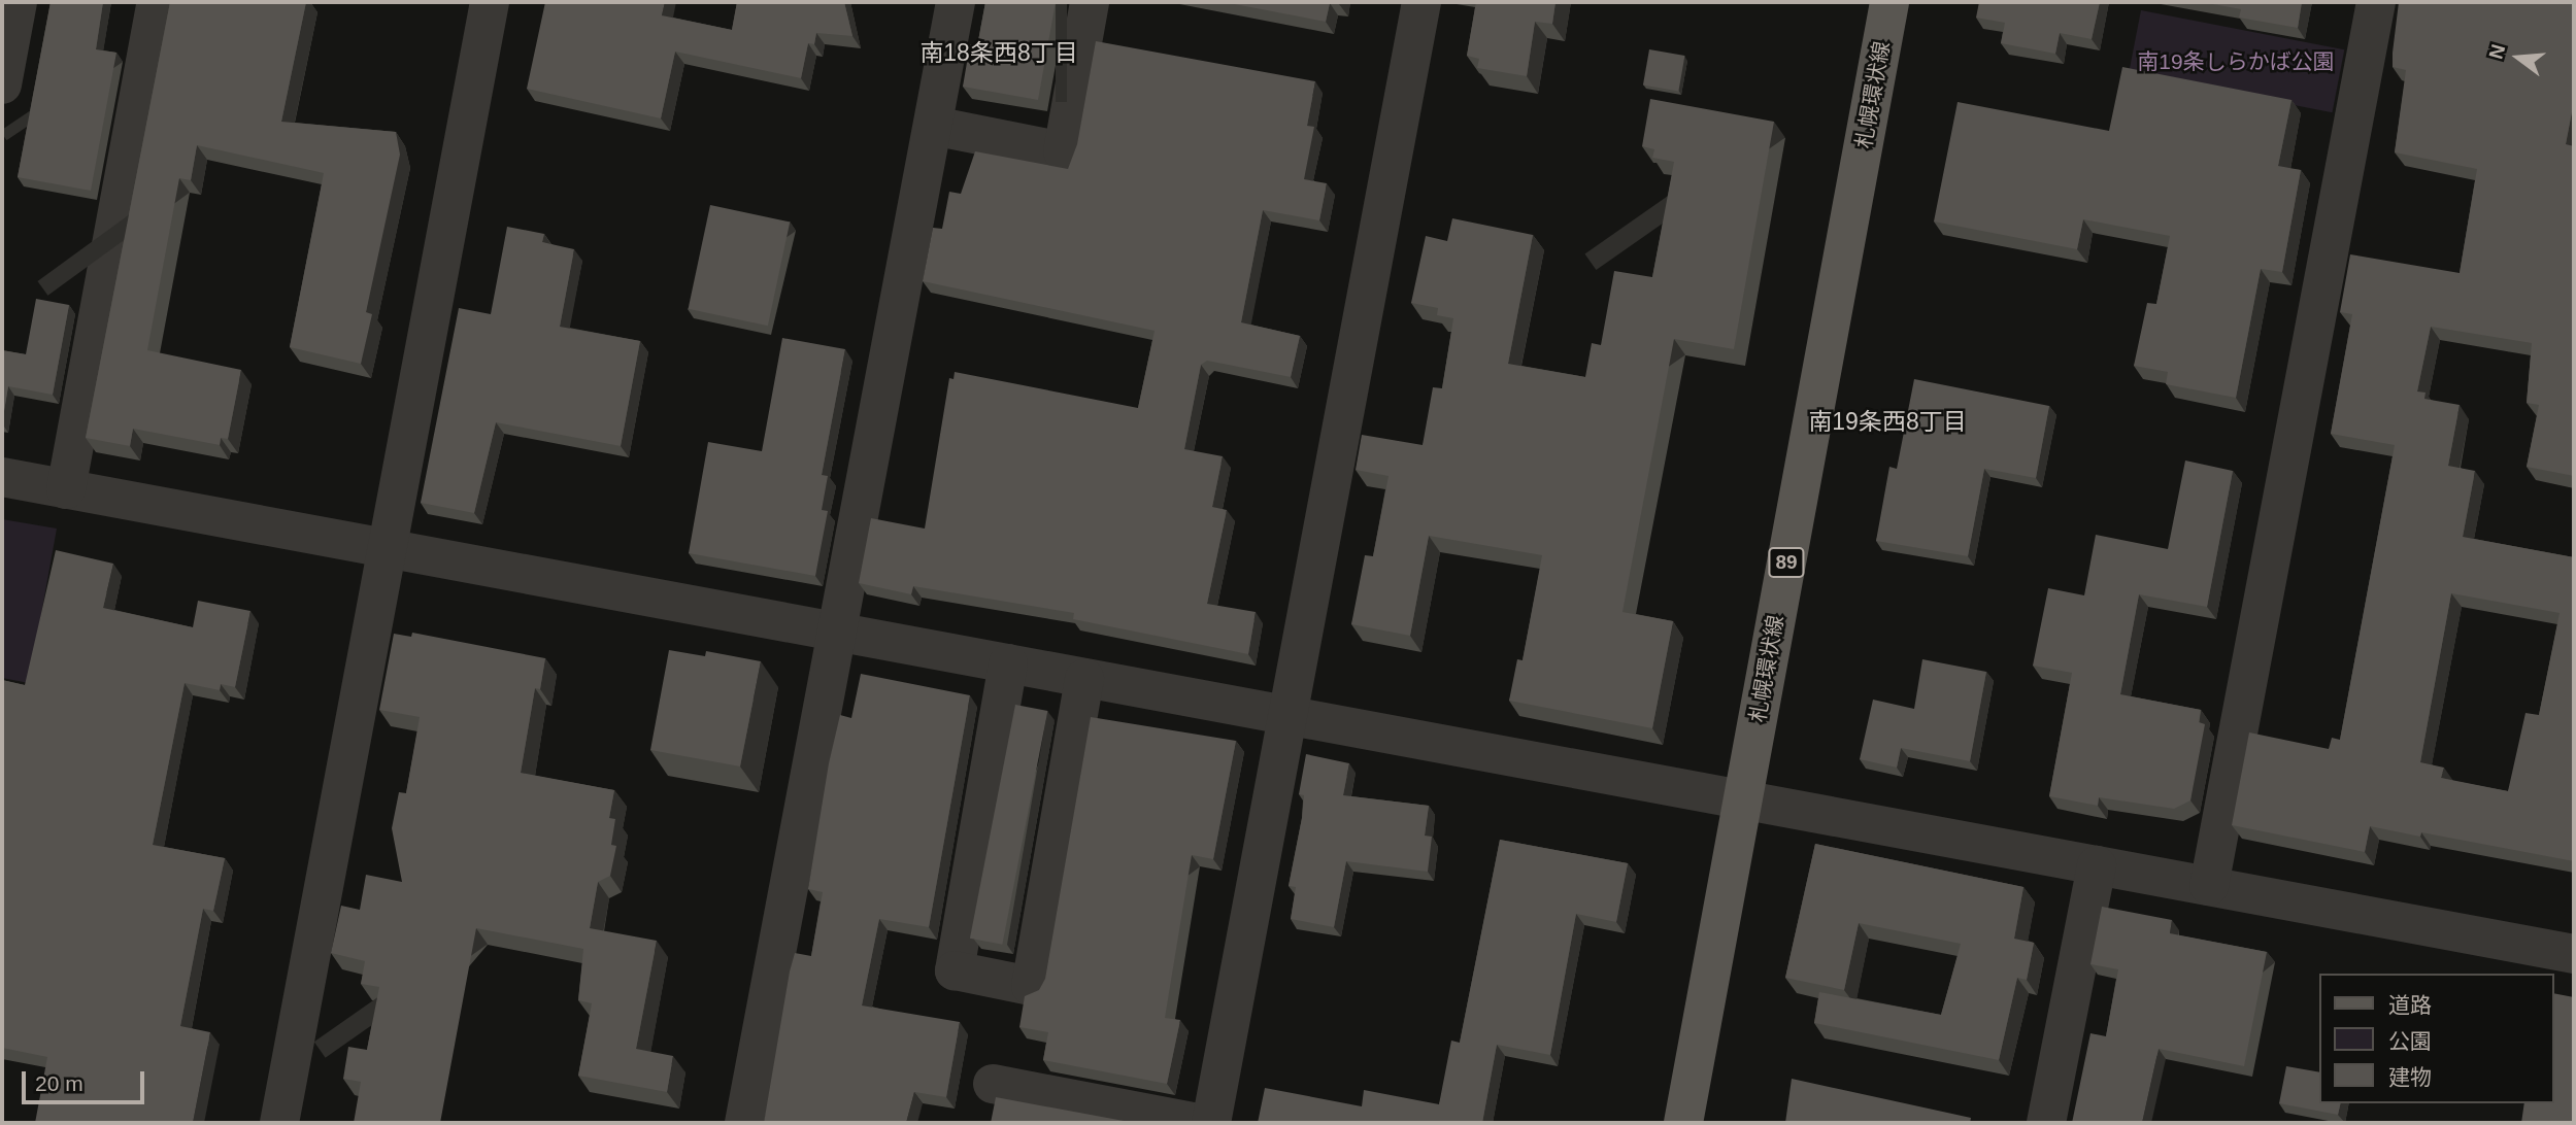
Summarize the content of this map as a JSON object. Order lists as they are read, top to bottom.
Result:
{
  "streets": {
    "main road": ["札幌環状線", "89"]
  },
  "districts": ["南18条西8丁目", "南19条西8丁目"],
  "parks": ["南19条しらかば公園"],
  "legend": ["道路", "公園", "建物"],
  "scale_bar": "20 m",
  "north": "left"
}
